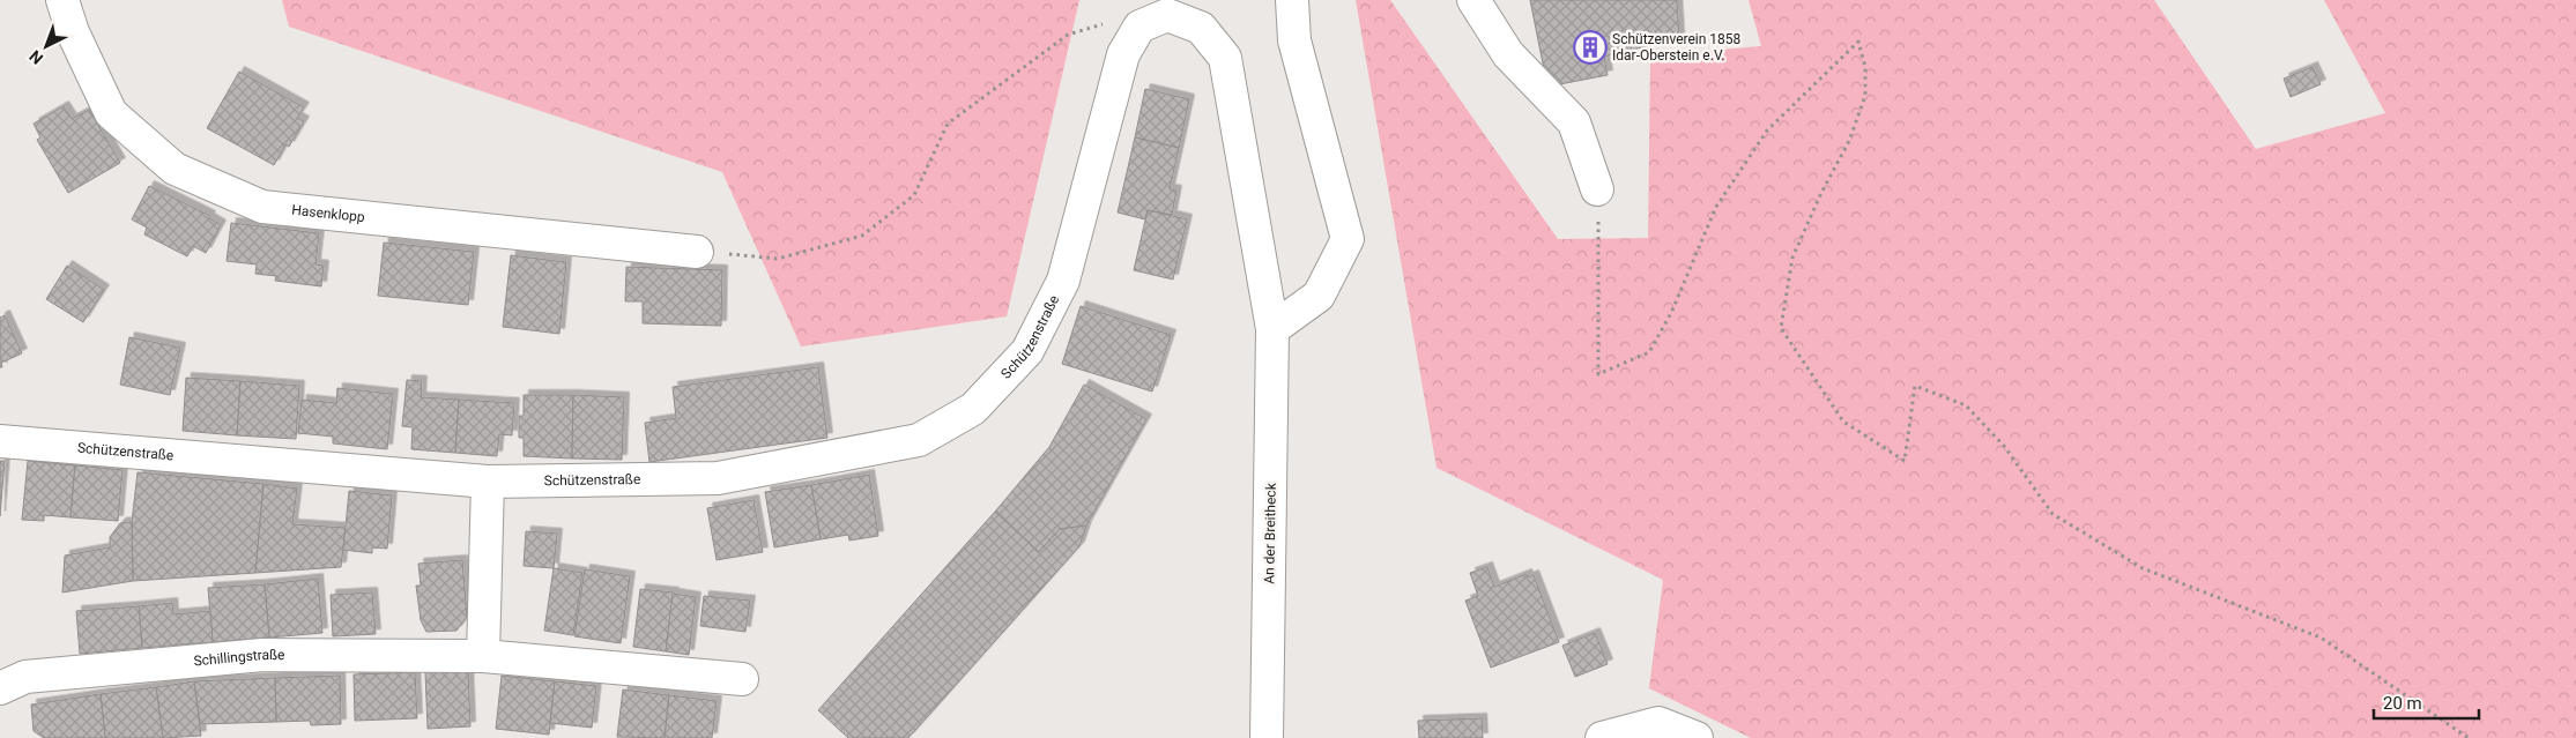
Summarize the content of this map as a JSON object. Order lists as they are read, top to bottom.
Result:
{
  "streets": {
    "street": [
      "Hasenklopp",
      "Schützenstraße",
      "An der Breitheck",
      "Schillingstraße"
    ]
  },
  "places": {
    "building": ["Schützenverein 1858 Idar-Oberstein e.V."]
  },
  "scale_bar": "20 m",
  "north": "bottom left"
}
